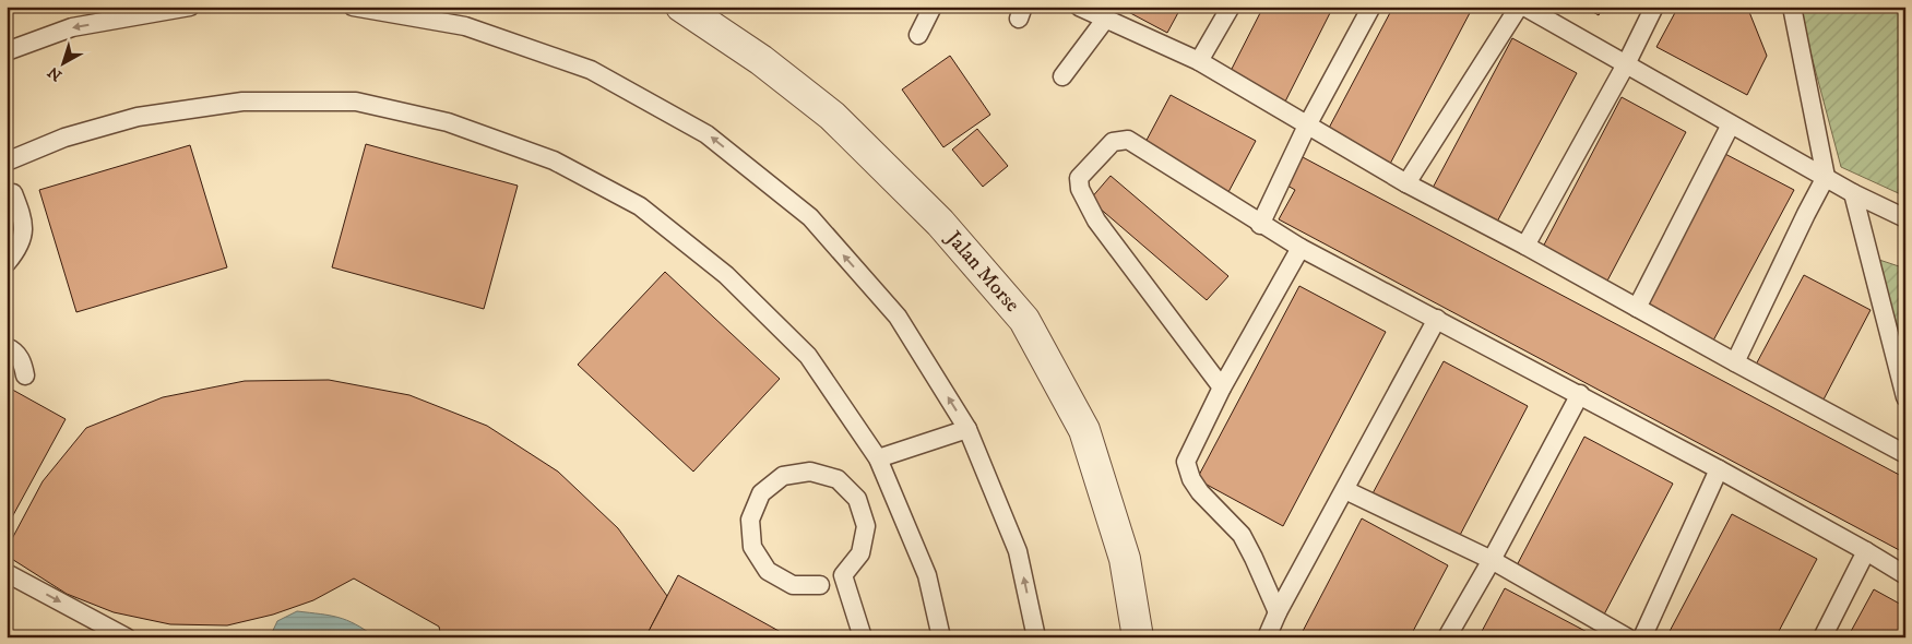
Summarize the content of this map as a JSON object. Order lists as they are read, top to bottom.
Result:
{
  "streets": {
    "street": ["Jalan Morse"]
  },
  "north": "bottom left"
}
